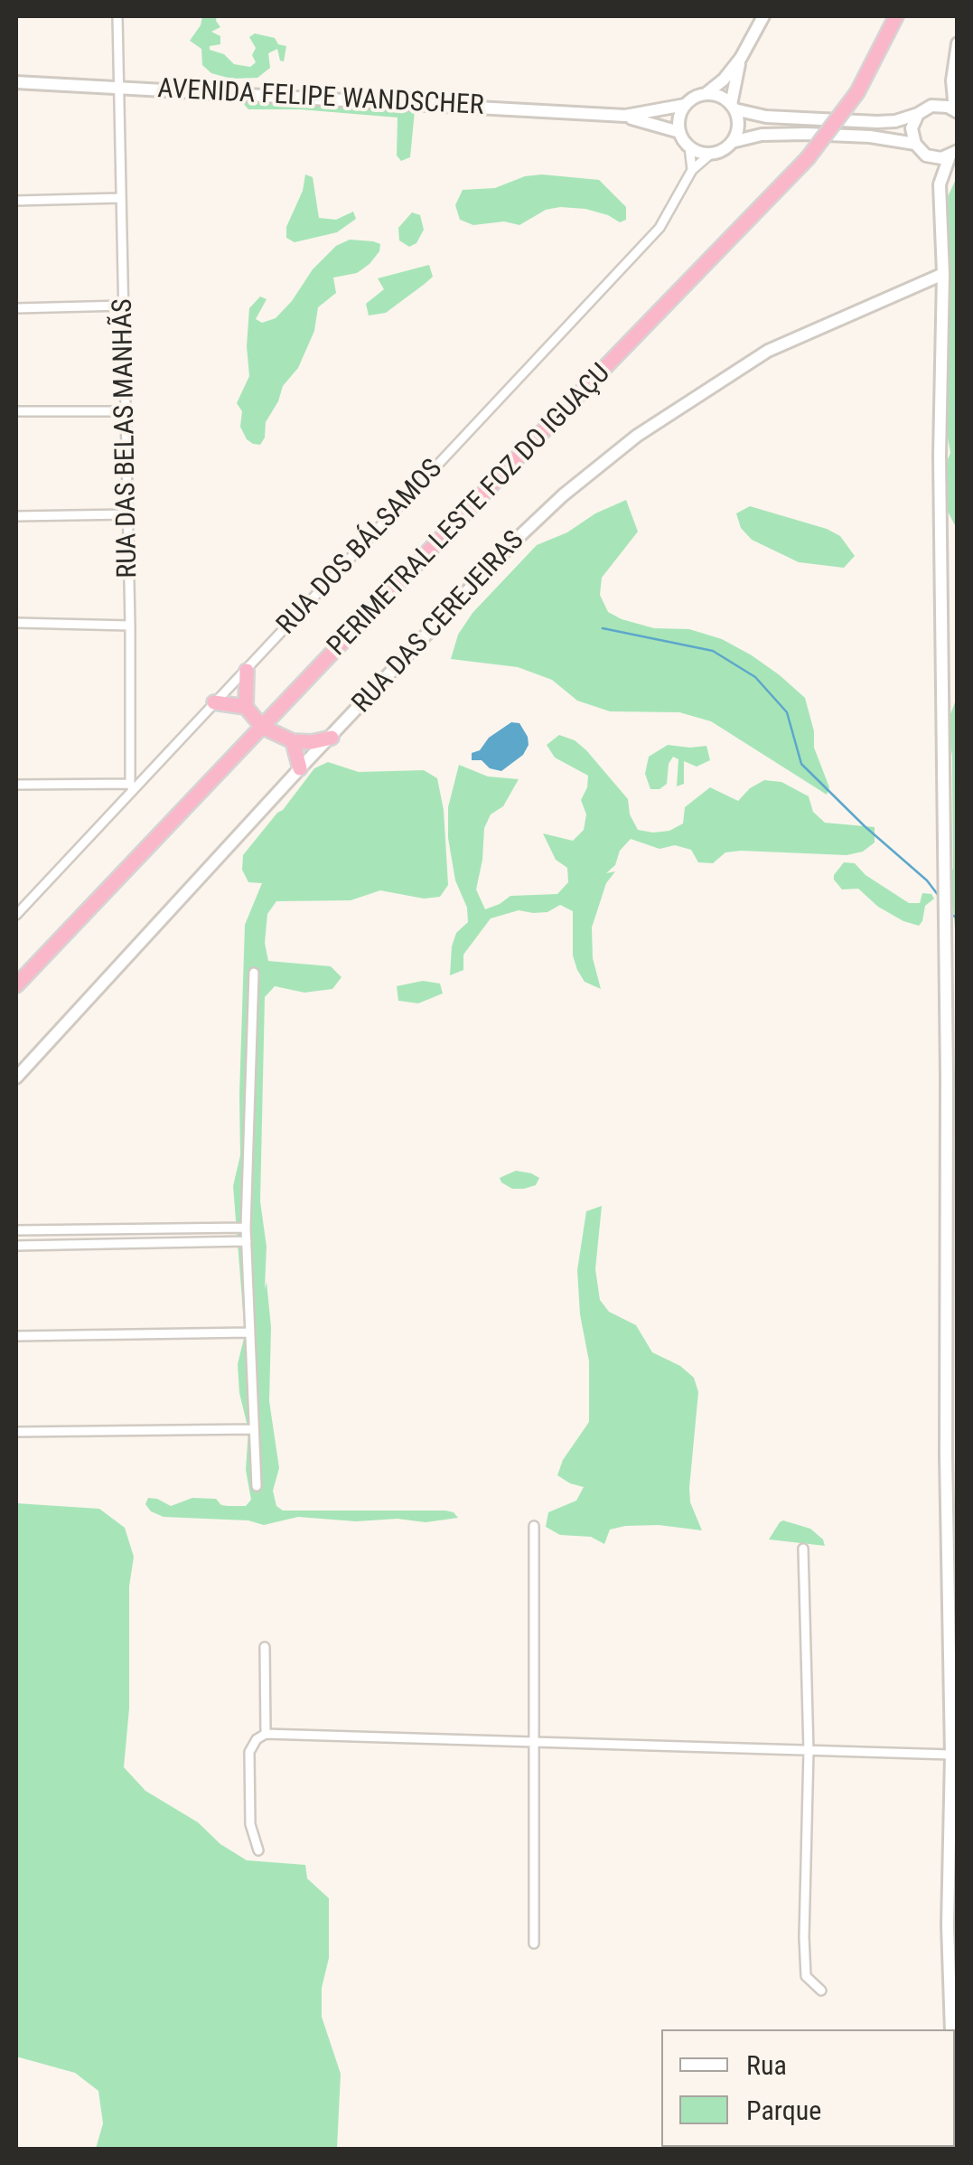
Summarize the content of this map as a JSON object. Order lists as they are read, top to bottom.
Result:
{
  "streets": {
    "highway": ["PERIMETRAL LESTE FOZ DO IGUAÇU"],
    "street": [
      "AVENIDA FELIPE WANDSCHER",
      "RUA DAS BELAS MANHÃS",
      "RUA DOS BÁLSAMOS",
      "RUA DAS CEREJEIRAS"
    ]
  },
  "crossings": [
    ["AVENIDA FELIPE WANDSCHER", "RUA DAS BELAS MANHÃS"],
    ["AVENIDA FELIPE WANDSCHER", "RUA DOS BÁLSAMOS"],
    ["RUA DAS BELAS MANHÃS", "RUA DOS BÁLSAMOS"]
  ],
  "legend": ["Rua", "Parque"]
}
